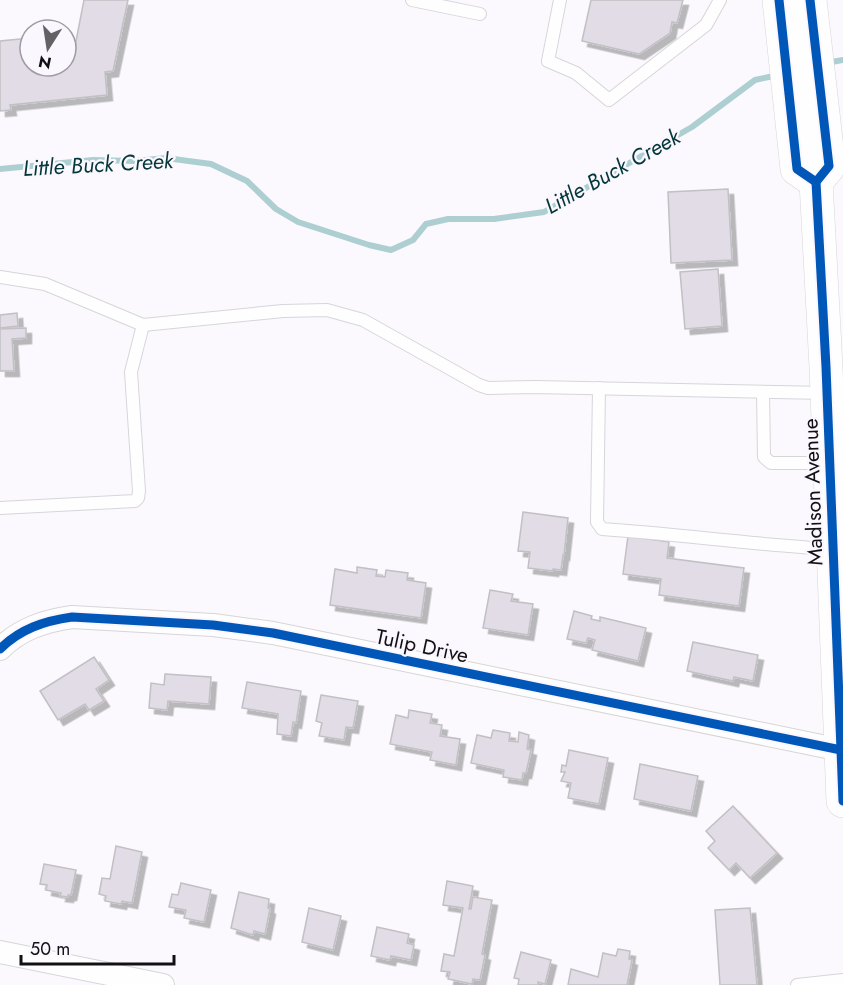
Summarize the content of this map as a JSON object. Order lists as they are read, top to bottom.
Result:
{
  "streets": {
    "main road": ["Madison Avenue"],
    "street": ["Tulip Drive"]
  },
  "crossings": [
    ["Madison Avenue", "Tulip Drive"]
  ],
  "water": ["Little Buck Creek"],
  "scale_bar": "50 m",
  "north": "bottom"
}
